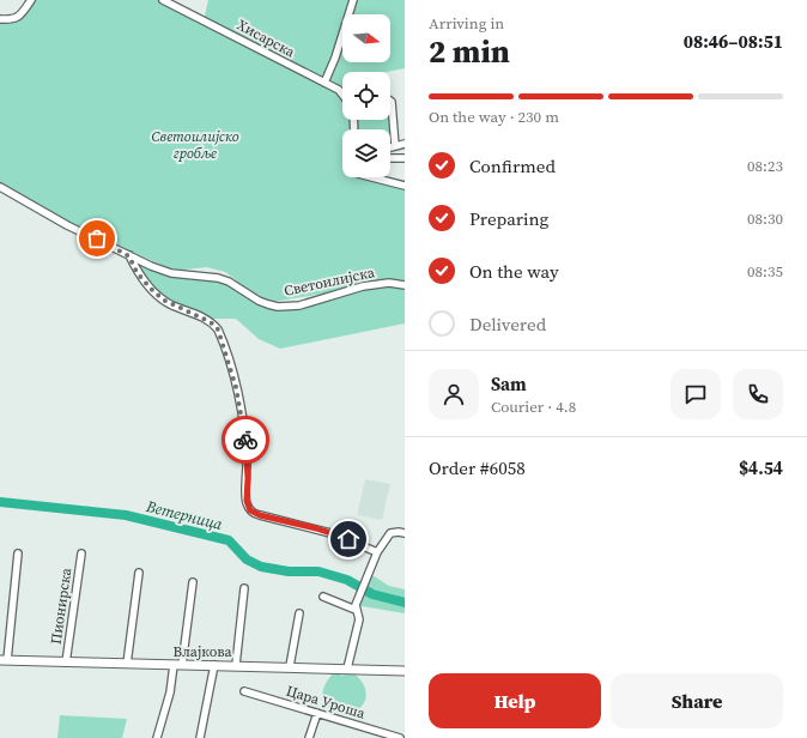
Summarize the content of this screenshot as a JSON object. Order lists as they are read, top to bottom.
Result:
{
  "streets": {
    "main road": ["Влајкова"],
    "street": [
      "Хисарска",
      "Светоилијска",
      "Пионирска",
      "Цара Уроша"
    ]
  },
  "crossings": [
    ["Пионирска", "Влајкова"]
  ],
  "water": ["Ветерница"],
  "parks": ["Светоилијско гробље"],
  "north": "right",
  "page": {
    "heading": ["2 min", "Arriving in", "08:46–08:51"],
    "panel": [
      "Sam",
      "Courier · 4.8",
      "Order #6058",
      "$4.54"
    ],
    "bar": "On the way · 230 m",
    "list": [
      ["Confirmed", "08:23"],
      ["Preparing", "08:30"],
      ["On the way", "08:35"],
      "Delivered"
    ],
    "buttons": ["Help", "Share"]
  }
}
